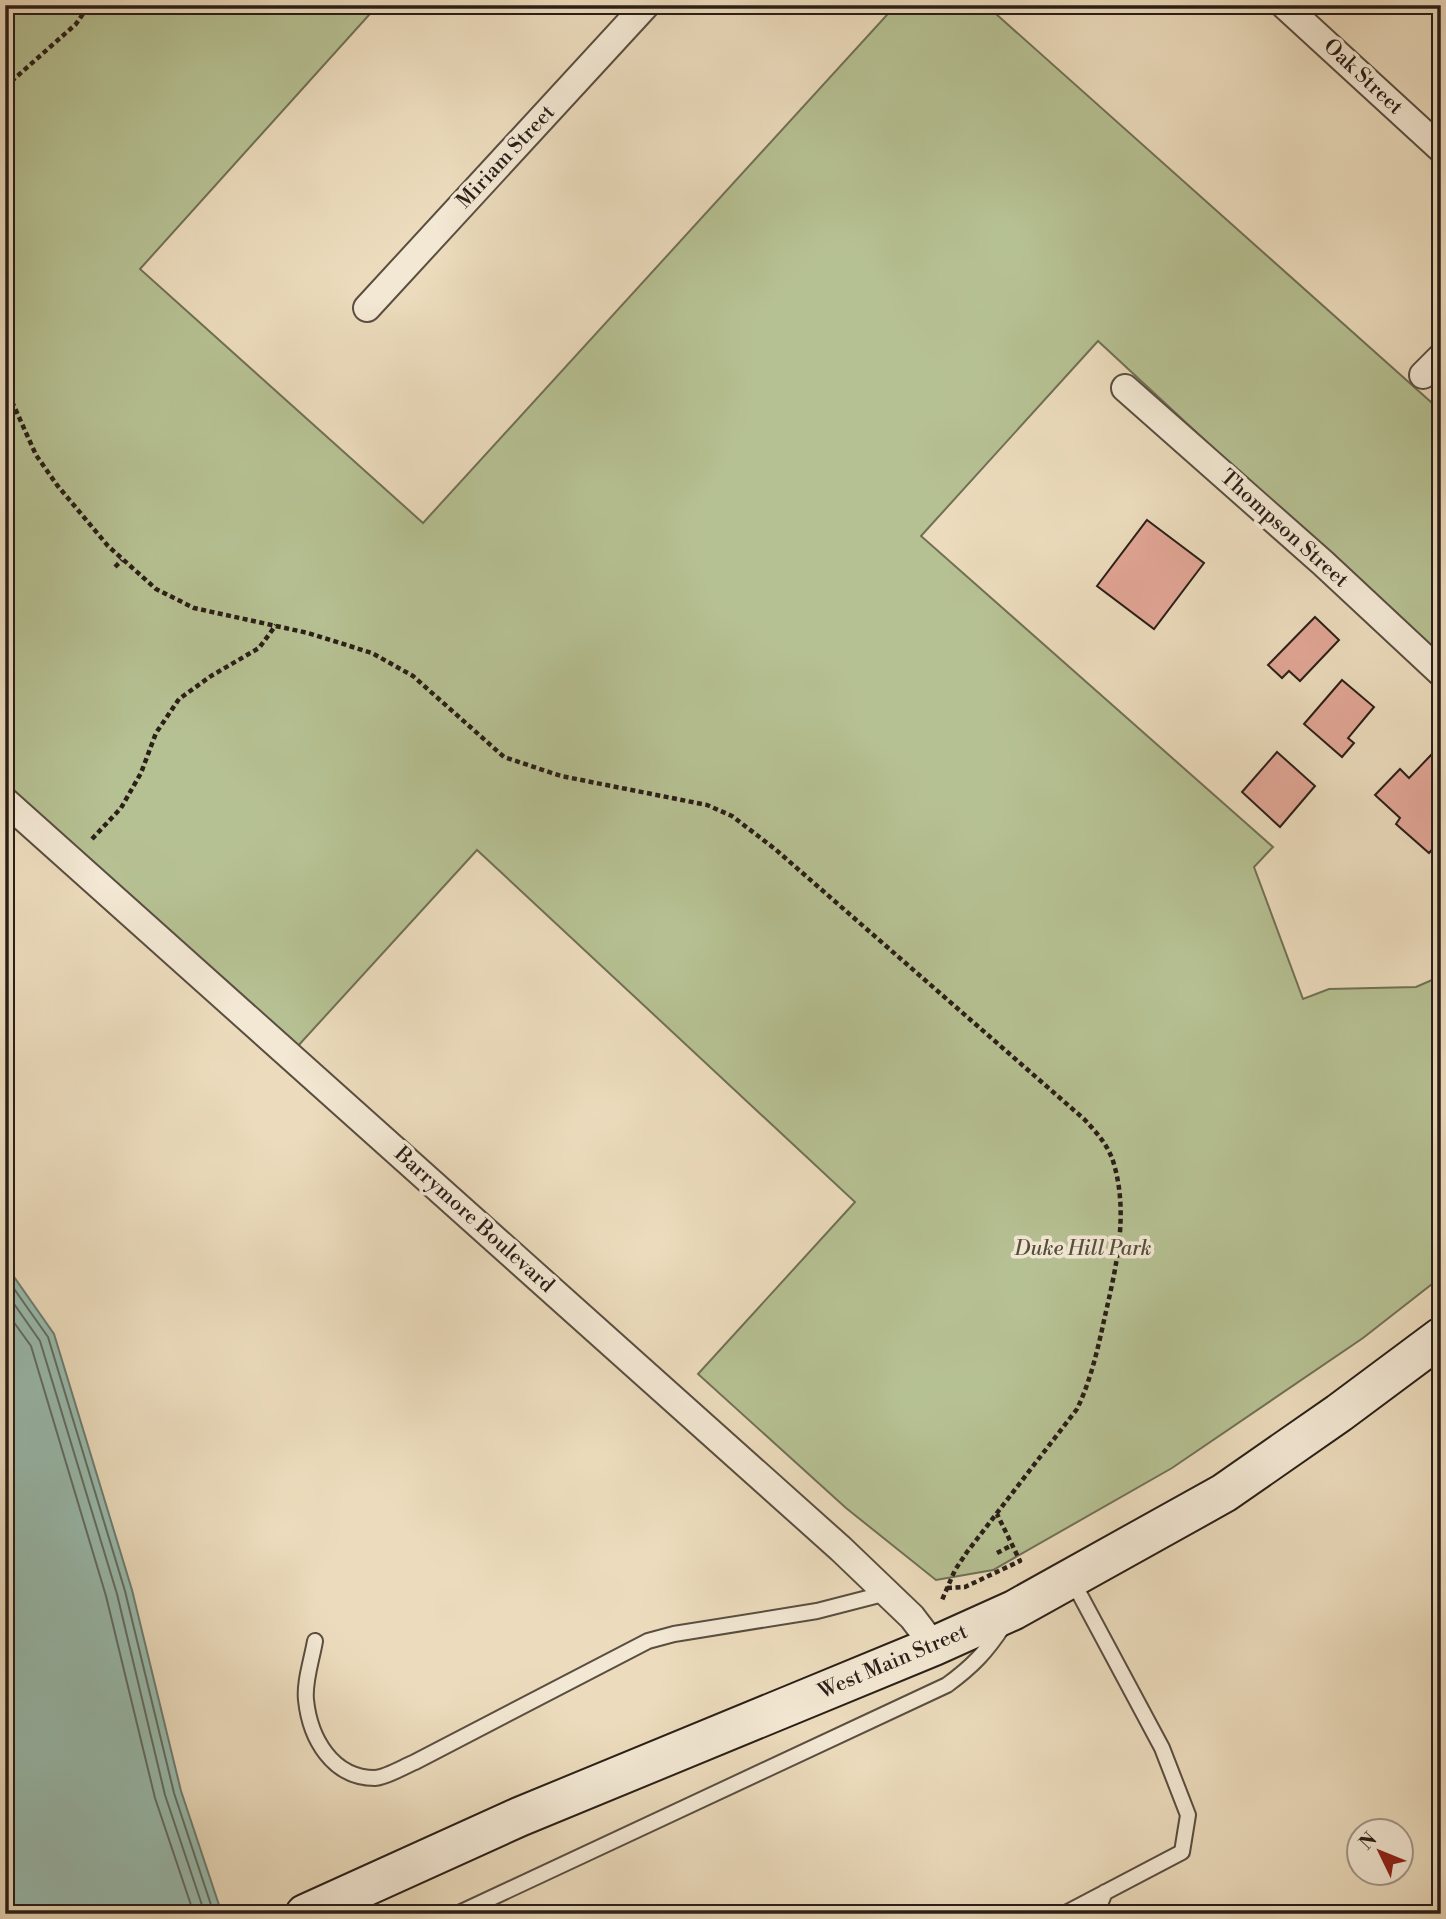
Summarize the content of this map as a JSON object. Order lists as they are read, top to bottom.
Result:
{
  "streets": {
    "main road": ["West Main Street"],
    "street": [
      "Oak Street",
      "Miriam Street",
      "Thompson Street",
      "Barrymore Boulevard"
    ]
  },
  "crossings": [
    ["Barrymore Boulevard", "West Main Street"]
  ],
  "parks": ["Duke Hill Park"],
  "north": "top left"
}
